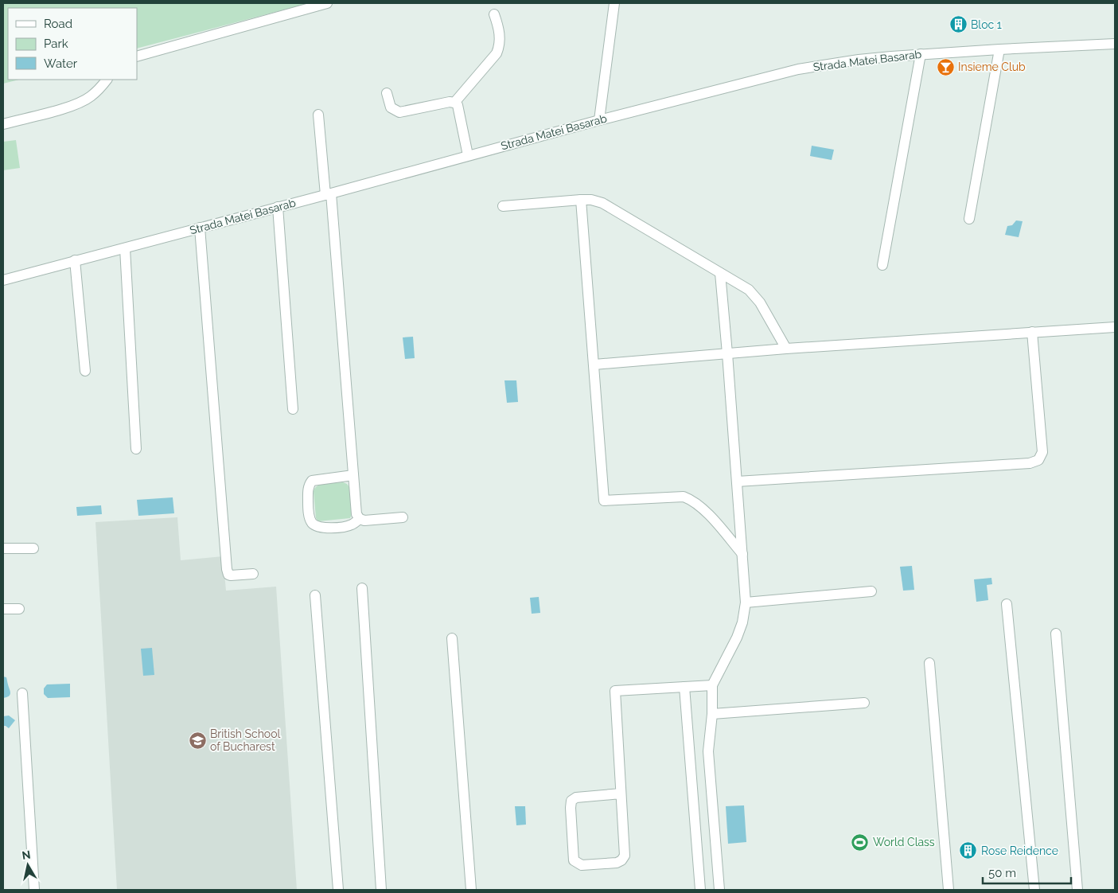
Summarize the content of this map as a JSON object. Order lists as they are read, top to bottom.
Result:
{
  "streets": {
    "street": ["Strada Matei Basarab"]
  },
  "places": {
    "building": ["Bloc 1", "Rose Reidence"],
    "bar": ["Insieme Club"],
    "school or university": ["British School of Bucharest"],
    "sports": ["World Class"]
  },
  "legend": ["Road", "Park", "Water"],
  "scale_bar": "50 m",
  "north": "top"
}
